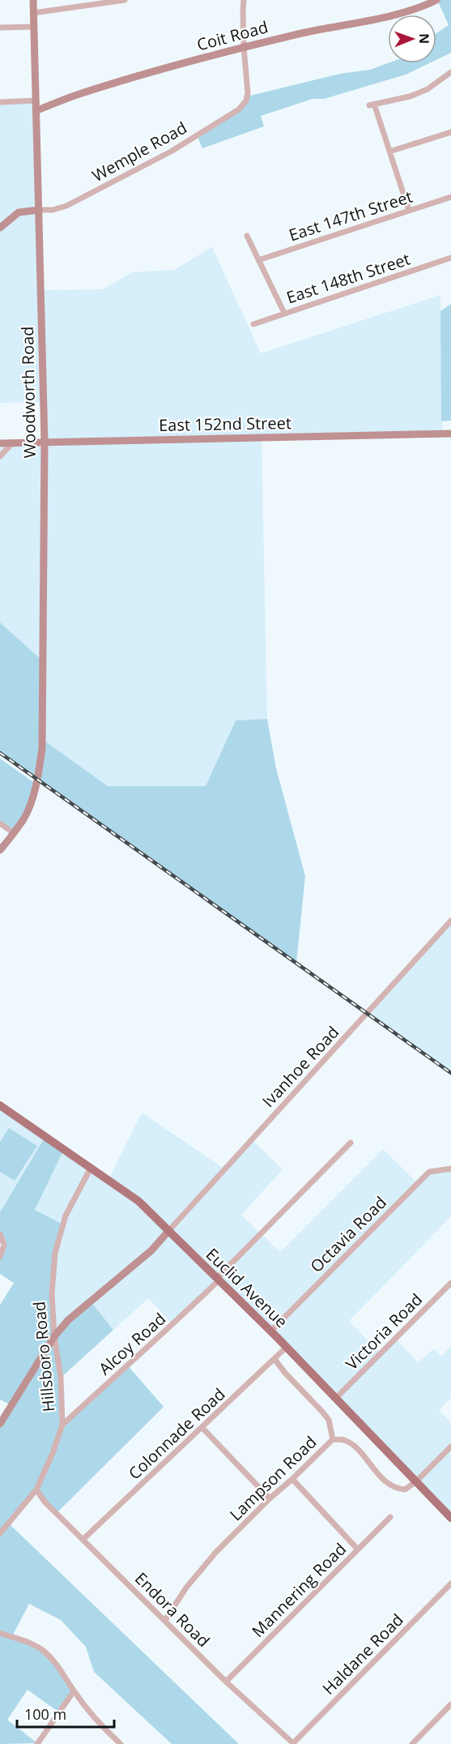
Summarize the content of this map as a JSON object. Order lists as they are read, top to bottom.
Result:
{
  "streets": {
    "main road": ["Euclid Avenue"],
    "street": [
      "Coit Road",
      "Wemple Road",
      "East 147th Street",
      "East 148th Street",
      "Woodworth Road",
      "East 152nd Street",
      "Ivanhoe Road",
      "Octavia Road",
      "Victoria Road",
      "Alcoy Road",
      "Hillsboro Road",
      "Colonnade Road",
      "Lampson Road",
      "Mannering Road",
      "Endora Road",
      "Haldane Road"
    ]
  },
  "crossings": [
    ["Coit Road", "Wemple Road"],
    ["Coit Road", "Woodworth Road"],
    ["Wemple Road", "Woodworth Road"],
    ["Woodworth Road", "East 152nd Street"],
    ["Ivanhoe Road", "Euclid Avenue"],
    ["Octavia Road", "Euclid Avenue"],
    ["Euclid Avenue", "Victoria Road"],
    ["Euclid Avenue", "Alcoy Road"],
    ["Euclid Avenue", "Hillsboro Road"],
    ["Euclid Avenue", "Colonnade Road"],
    ["Euclid Avenue", "Lampson Road"],
    ["Alcoy Road", "Hillsboro Road"],
    ["Hillsboro Road", "Endora Road"],
    ["Colonnade Road", "Endora Road"],
    ["Lampson Road", "Endora Road"],
    ["Mannering Road", "Endora Road"],
    ["Endora Road", "Haldane Road"]
  ],
  "scale_bar": "100 m",
  "north": "right"
}
